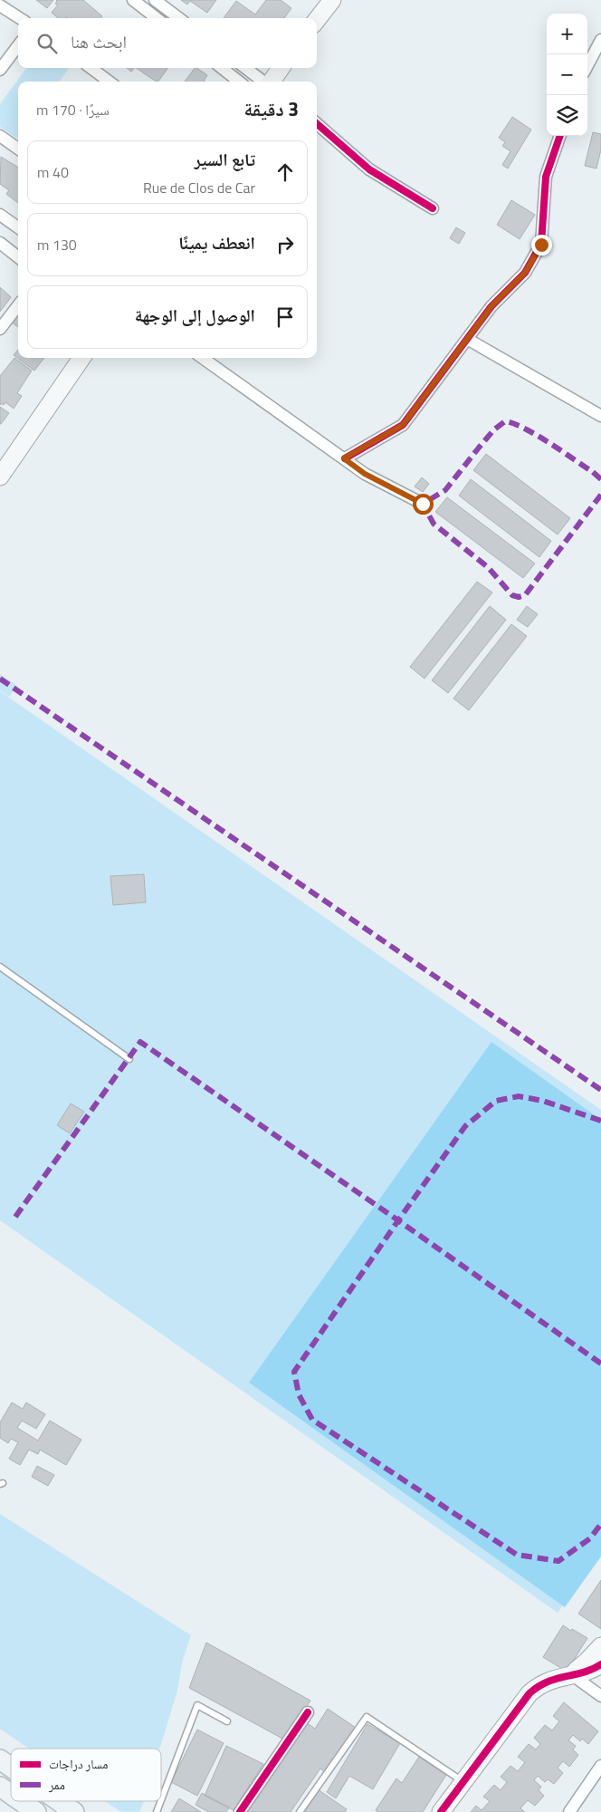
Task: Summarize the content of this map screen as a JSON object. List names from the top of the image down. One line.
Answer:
{"legend":["مسار دراجات","ممر"],"page":{"map_buttons":["+","−"],"search":"ابحث هنا","heading":["3 دقيقة","سيرًا · 170 m"],"list":[["تابع السير","Rue de Clos de Car","40 m"],["انعطف يمينًا","130 m"],"الوصول إلى الوجهة"]}}
